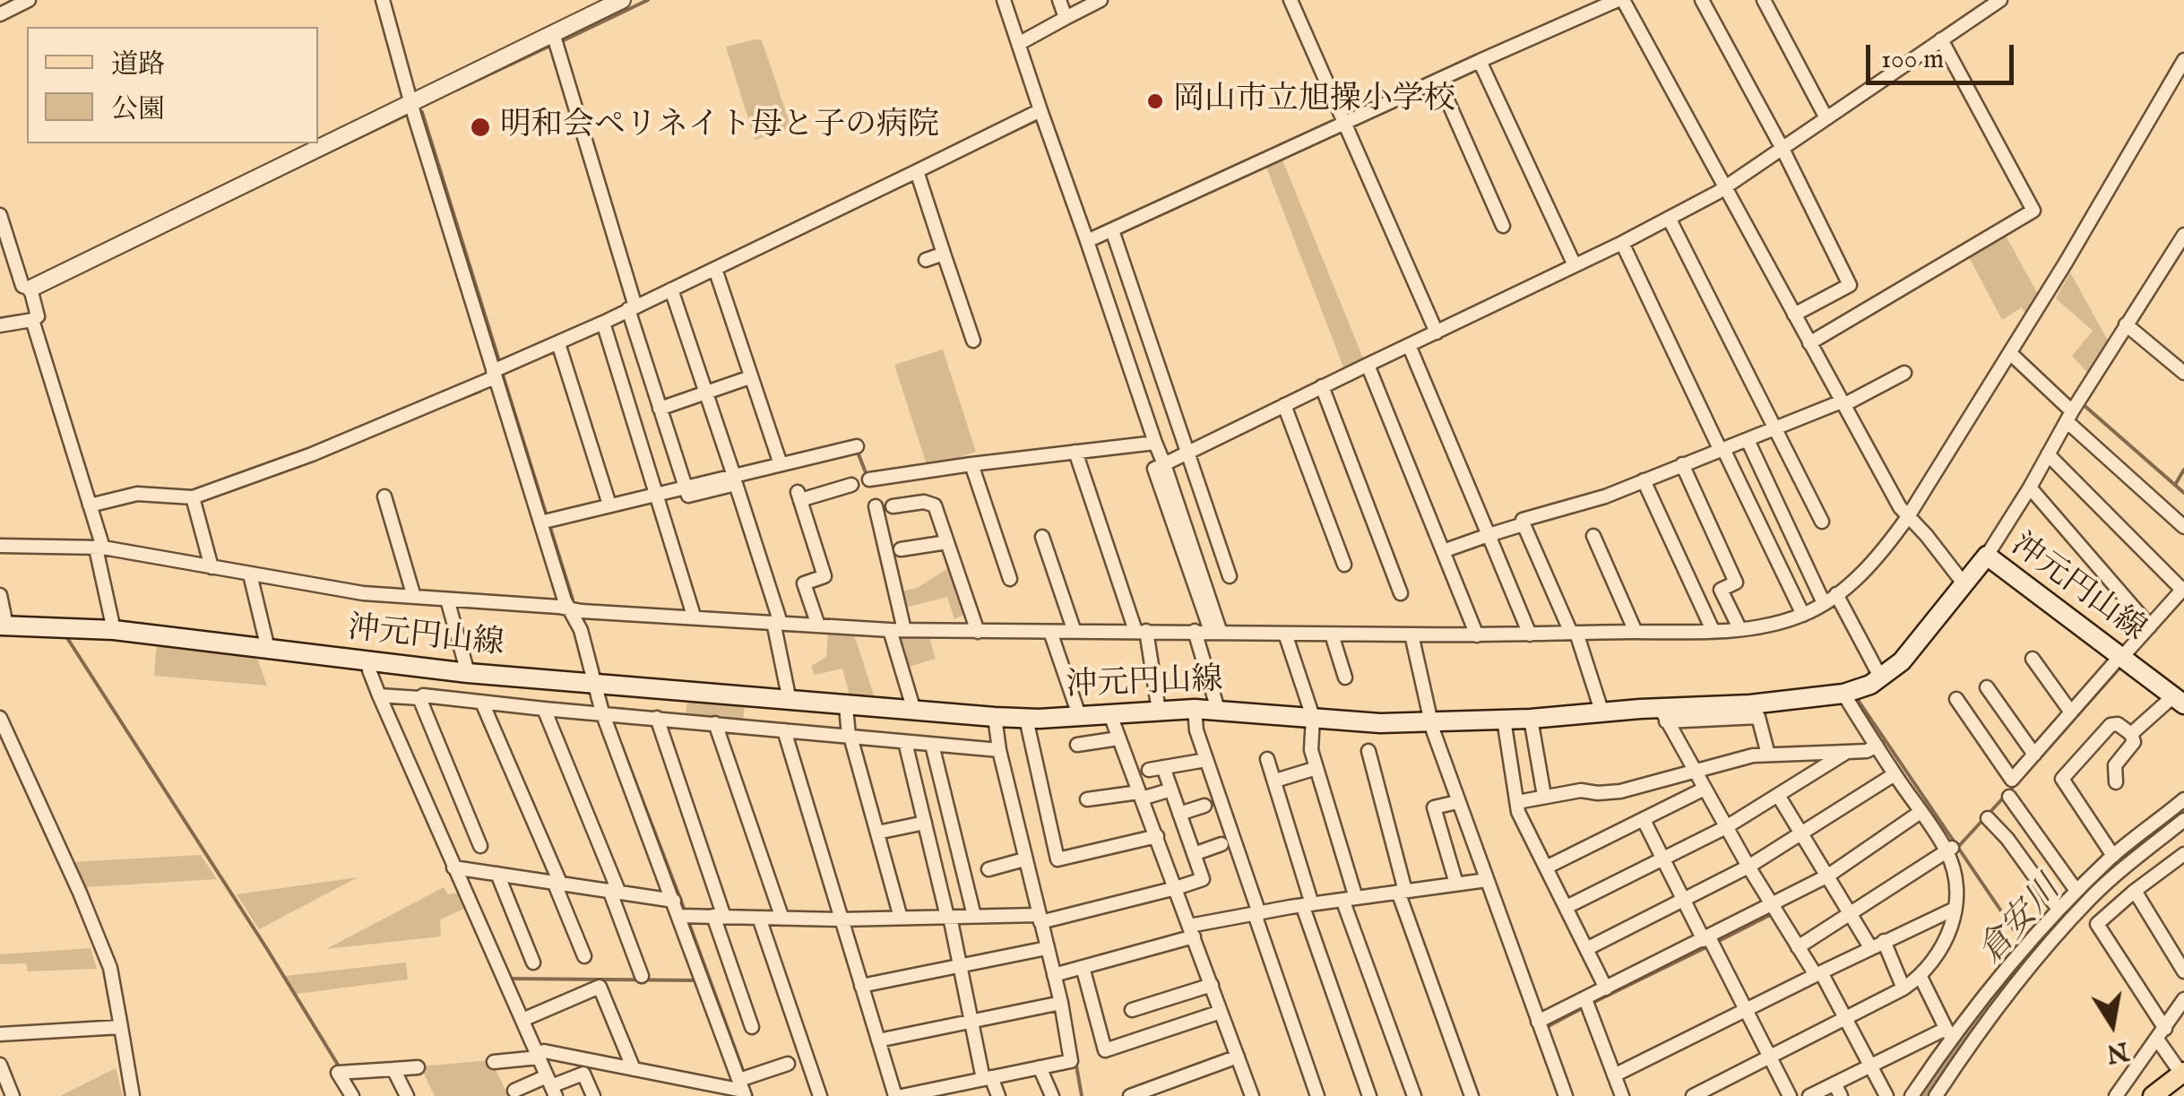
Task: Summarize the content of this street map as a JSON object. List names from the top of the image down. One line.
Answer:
{"streets":{"main road":["沖元円山線"]},"water":["倉安川"],"places":["岡山市立旭操小学校","明和会ペリネイト母と子の病院"],"legend":["道路","公園"],"scale_bar":"100 m","north":"bottom"}
